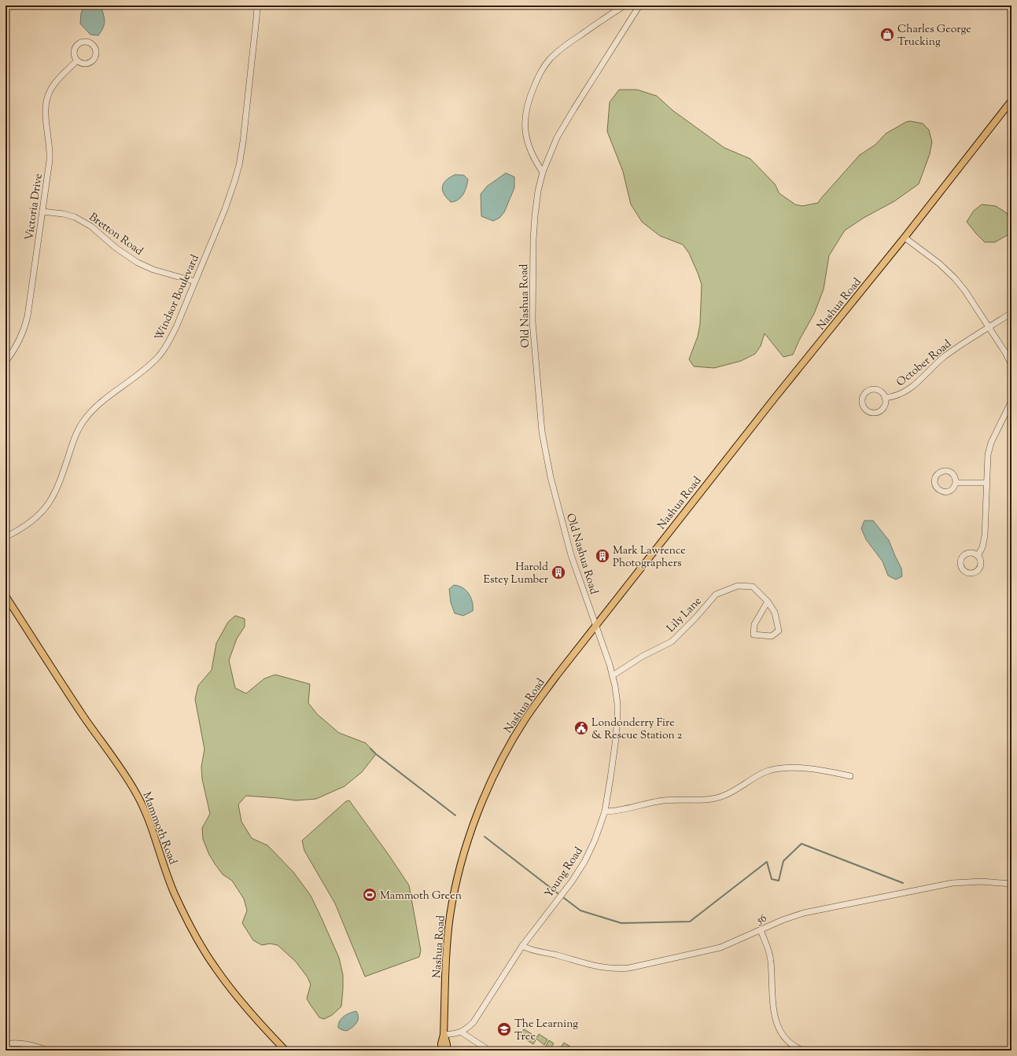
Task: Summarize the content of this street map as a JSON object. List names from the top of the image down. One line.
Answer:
{"streets":{"main road":["Nashua Road","Mammoth Road"],"street":["Victoria Drive","Bretton Road","Windsor Boulevard","Old Nashua Road","October Road","Lily Lane","Young Road","56"]},"crossings":[["Victoria Drive","Bretton Road"],["Bretton Road","Windsor Boulevard"],["Nashua Road","Old Nashua Road"],["Nashua Road","Young Road"],["Old Nashua Road","Young Road"],["Lily Lane","Young Road"],["Young Road","56"]],"places":{"shop":["Charles George Trucking"],"building":["Mark Lawrence Photographers","Harold Estey Lumber"],"public building":["Londonderry Fire & Rescue Station 2"],"sports":["Mammoth Green"],"school or university":["The Learning Tree"]}}
